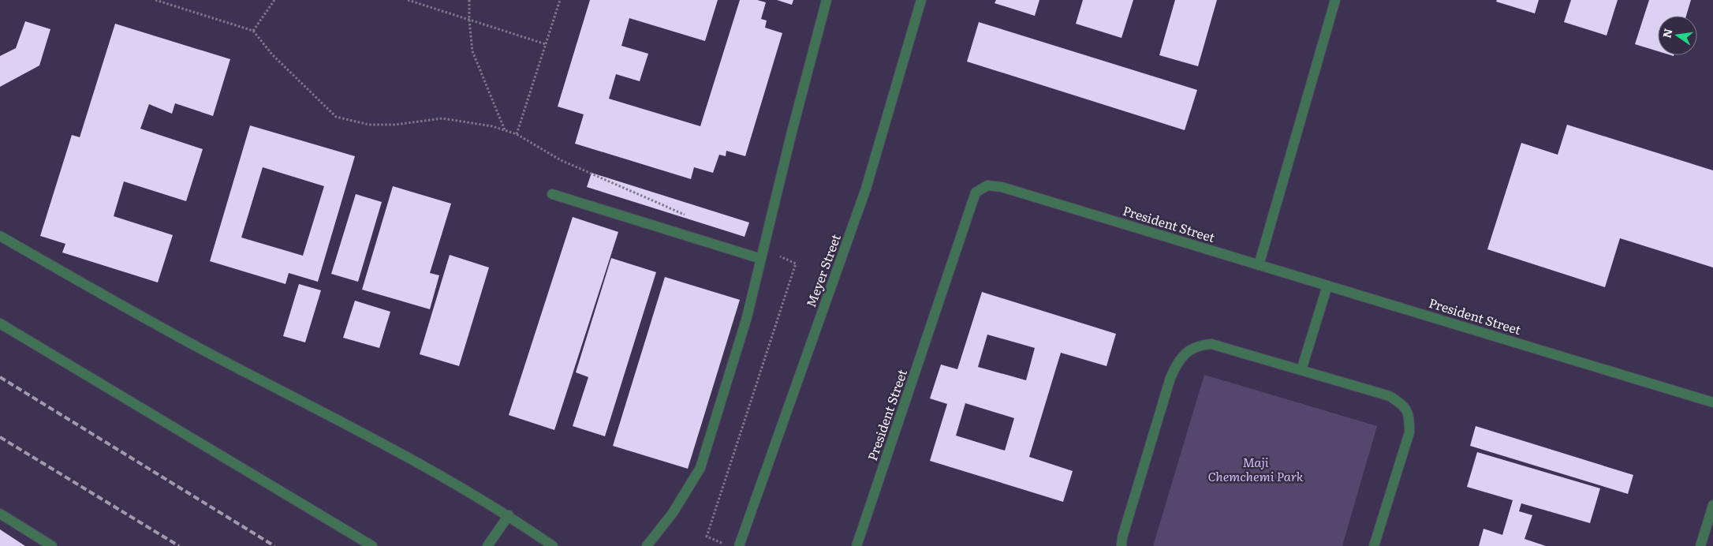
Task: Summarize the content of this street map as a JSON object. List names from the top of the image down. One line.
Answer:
{"streets":{"street":["President Street","Meyer Street"]},"parks":["Maji Chemchemi Park"],"north":"left"}
